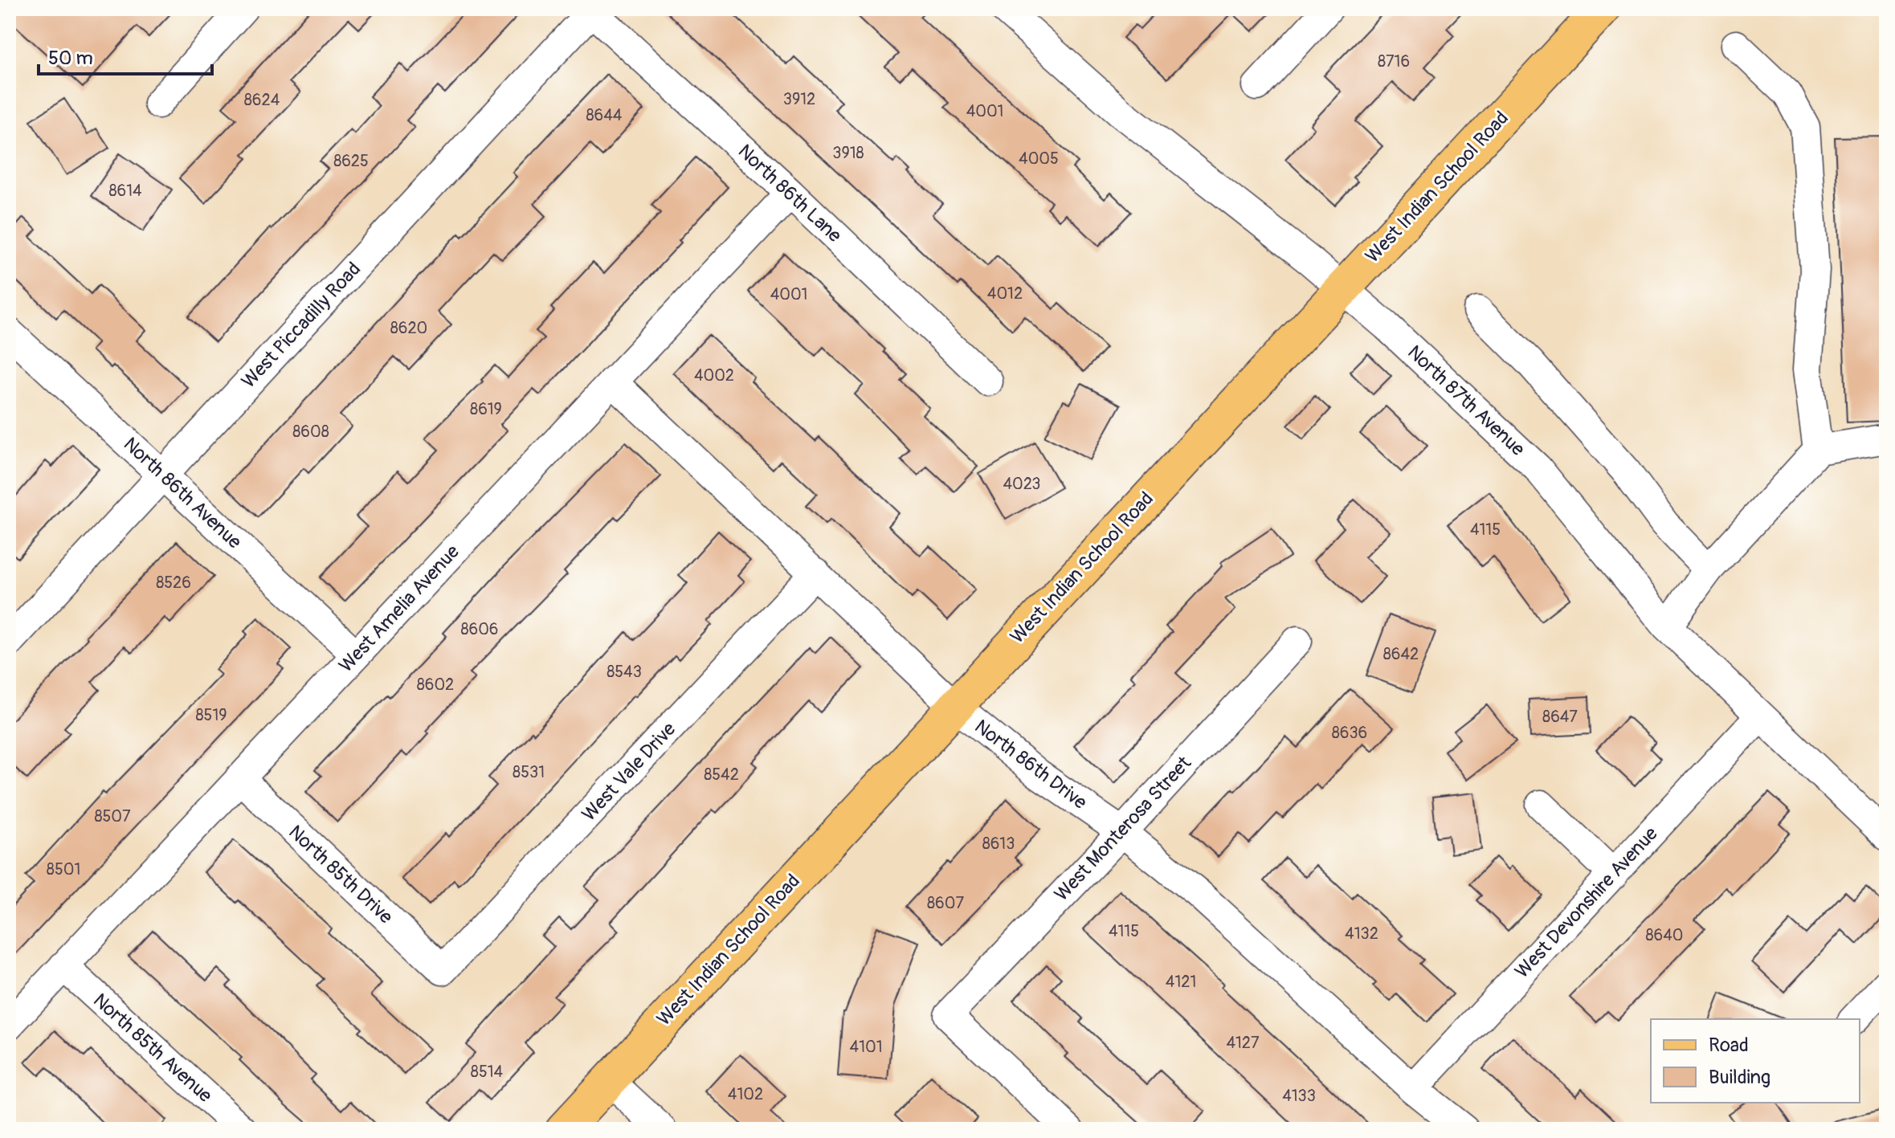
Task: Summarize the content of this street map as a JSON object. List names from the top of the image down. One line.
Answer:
{"streets":{"main road":["West Indian School Road"],"street":["North 86th Lane","West Piccadilly Road","North 87th Avenue","North 86th Avenue","West Amelia Avenue","North 86th Drive","West Vale Drive","West Monterosa Street","North 85th Drive","West Devonshire Avenue","North 85th Avenue"]},"crossings":[["West Indian School Road","North 87th Avenue"],["West Indian School Road","North 86th Drive"],["North 86th Lane","West Piccadilly Road"],["North 86th Lane","West Amelia Avenue"],["West Piccadilly Road","North 86th Avenue"],["North 87th Avenue","West Devonshire Avenue"],["North 86th Avenue","West Amelia Avenue"],["West Amelia Avenue","North 86th Drive"],["West Amelia Avenue","North 85th Drive"],["West Amelia Avenue","North 85th Avenue"],["North 86th Drive","West Vale Drive"],["North 86th Drive","West Monterosa Street"],["North 86th Drive","West Devonshire Avenue"],["West Vale Drive","North 85th Drive"]],"house_numbers":["8716","3912","8624","4001","8644","3918","4005","8625","8614","4012","4001","8620","4002","8619","8608","4023","4115","8526","8606","8642","8543","8602","8519","8647","8636","8531","8542","8507","8613","8501","8607","4115","4132","8640","4121","4127","4101","8514","4102","4133"],"legend":["Road","Building"],"scale_bar":"50 m"}
